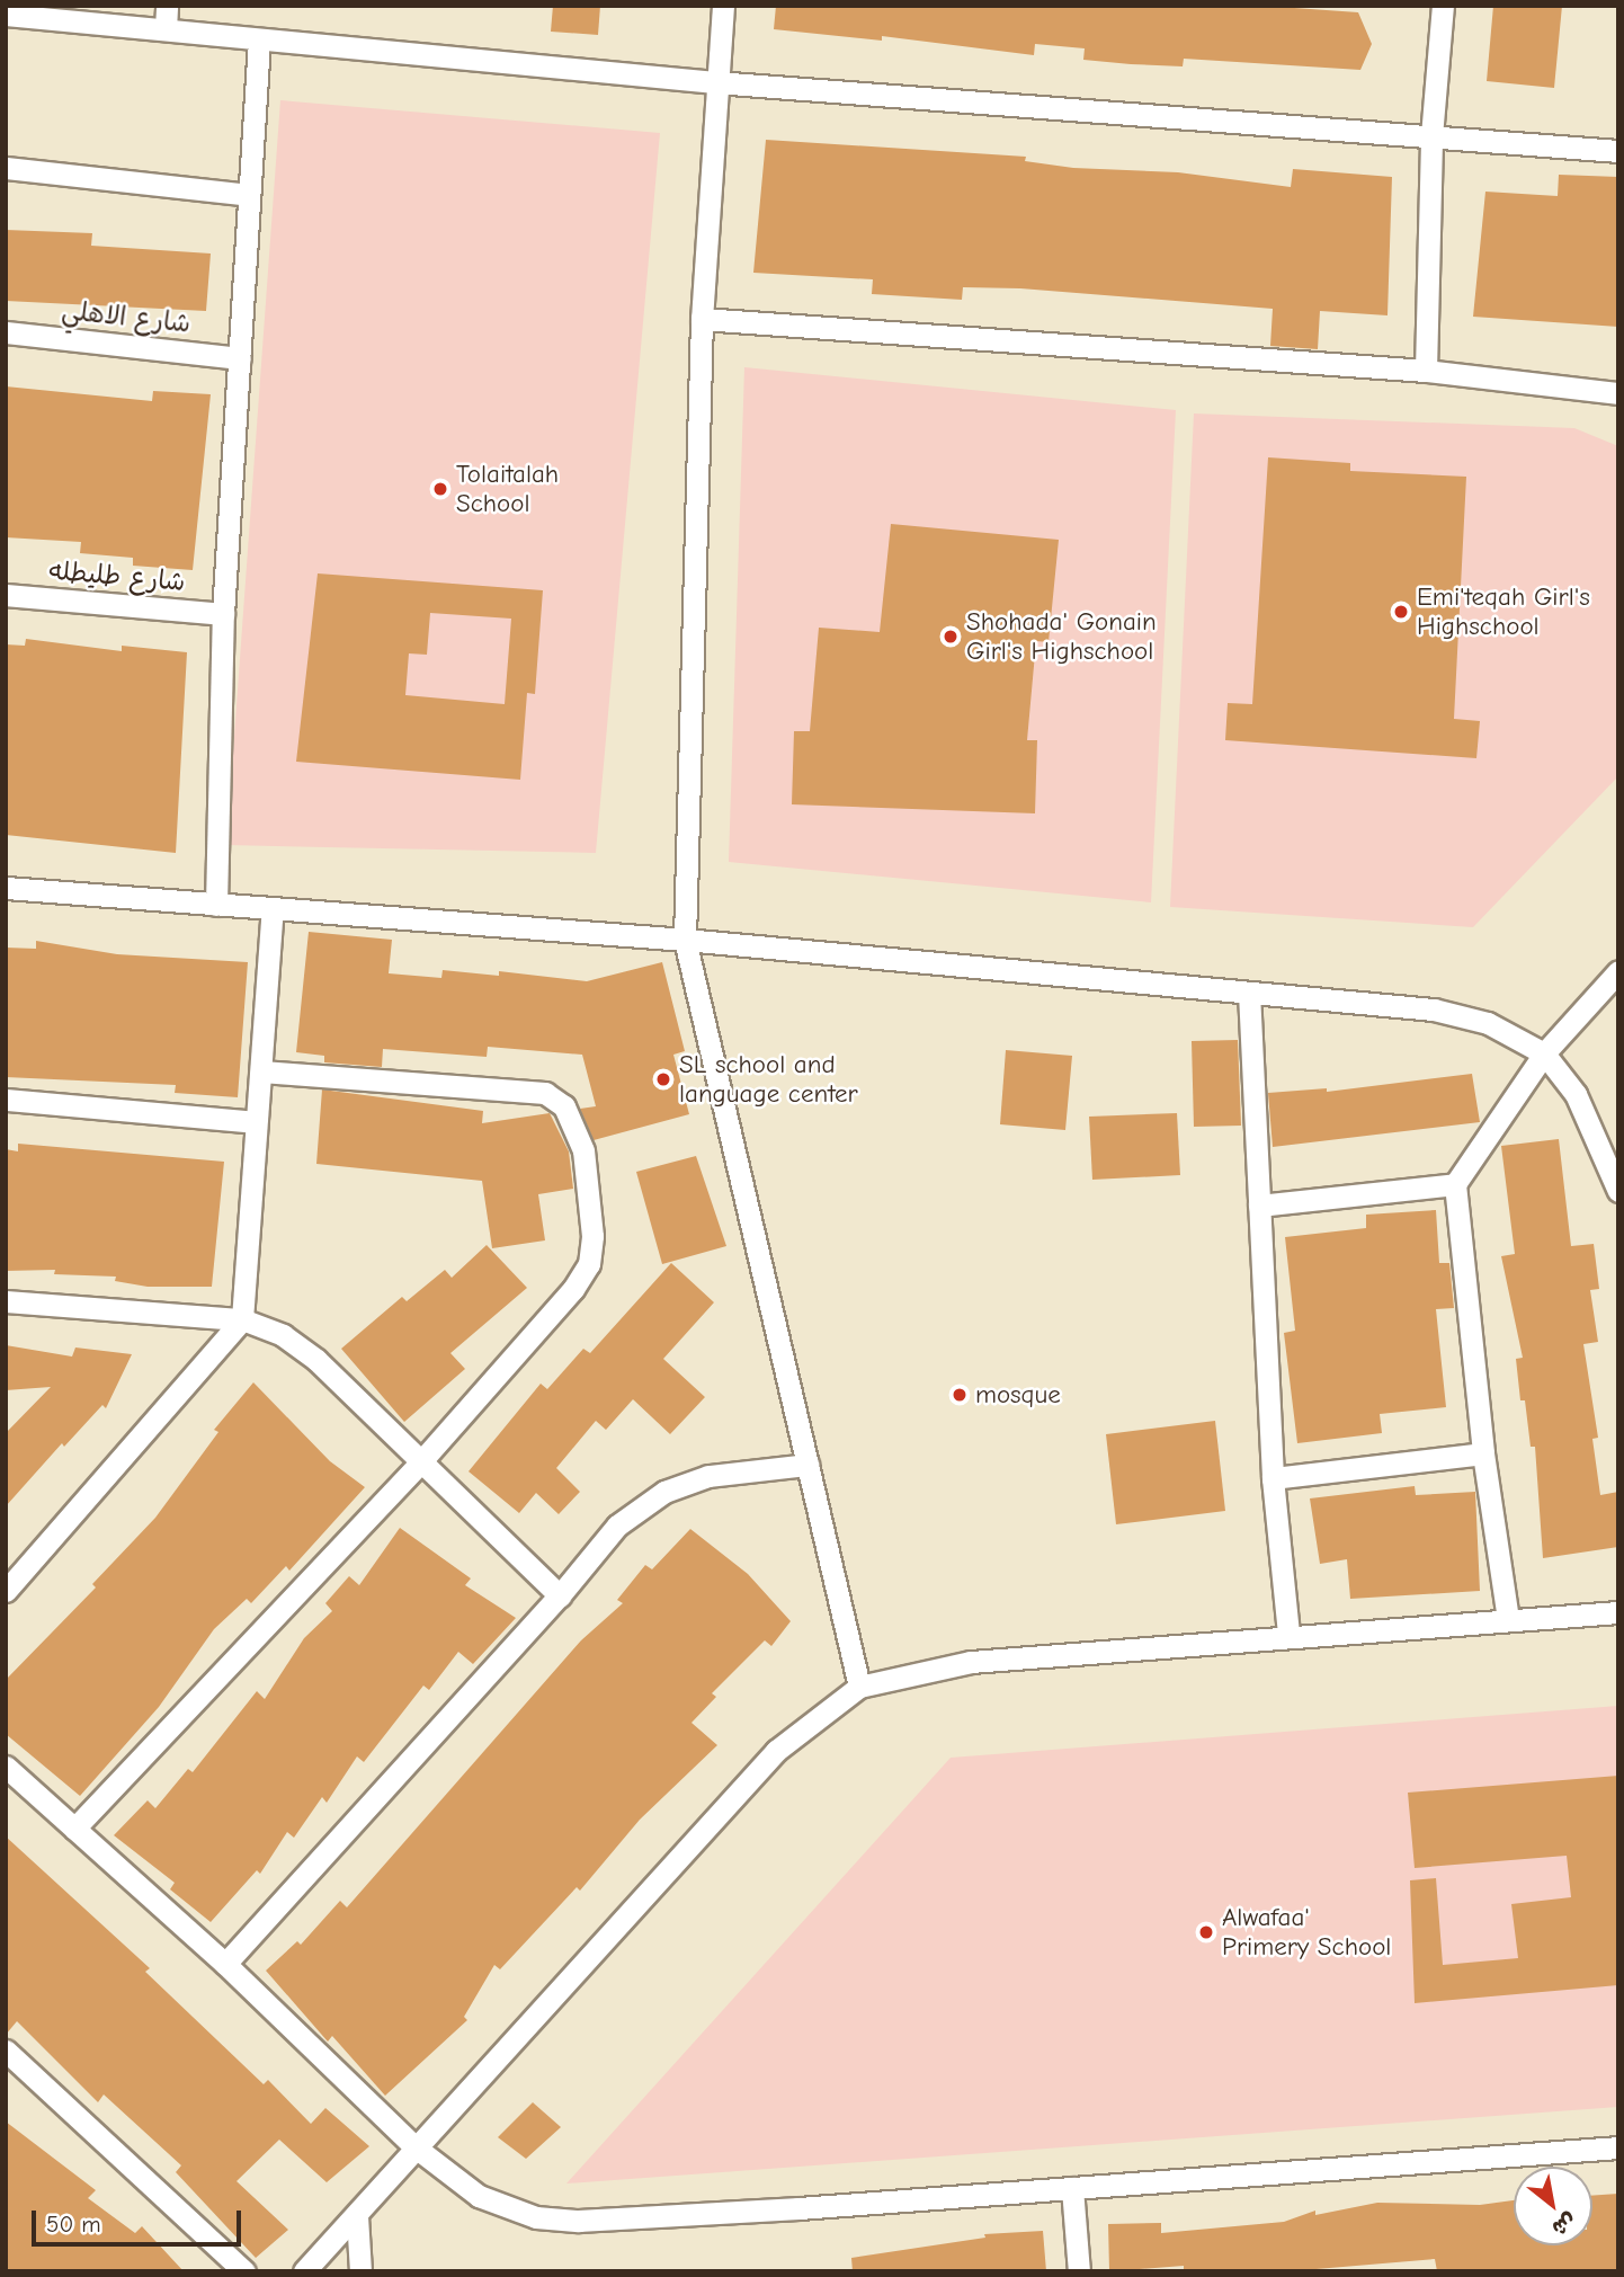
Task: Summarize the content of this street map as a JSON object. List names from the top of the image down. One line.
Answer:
{"streets":{"street":["شارع الاهلي","شارع طليطله"]},"places":["Tolaitalah School","Emi'teqah Girl's Highschool","Shohada' Gonain Girl's Highschool","SL school and language center","mosque","Alwafaa' Primery School"],"scale_bar":"50 m","north":"bottom right"}
